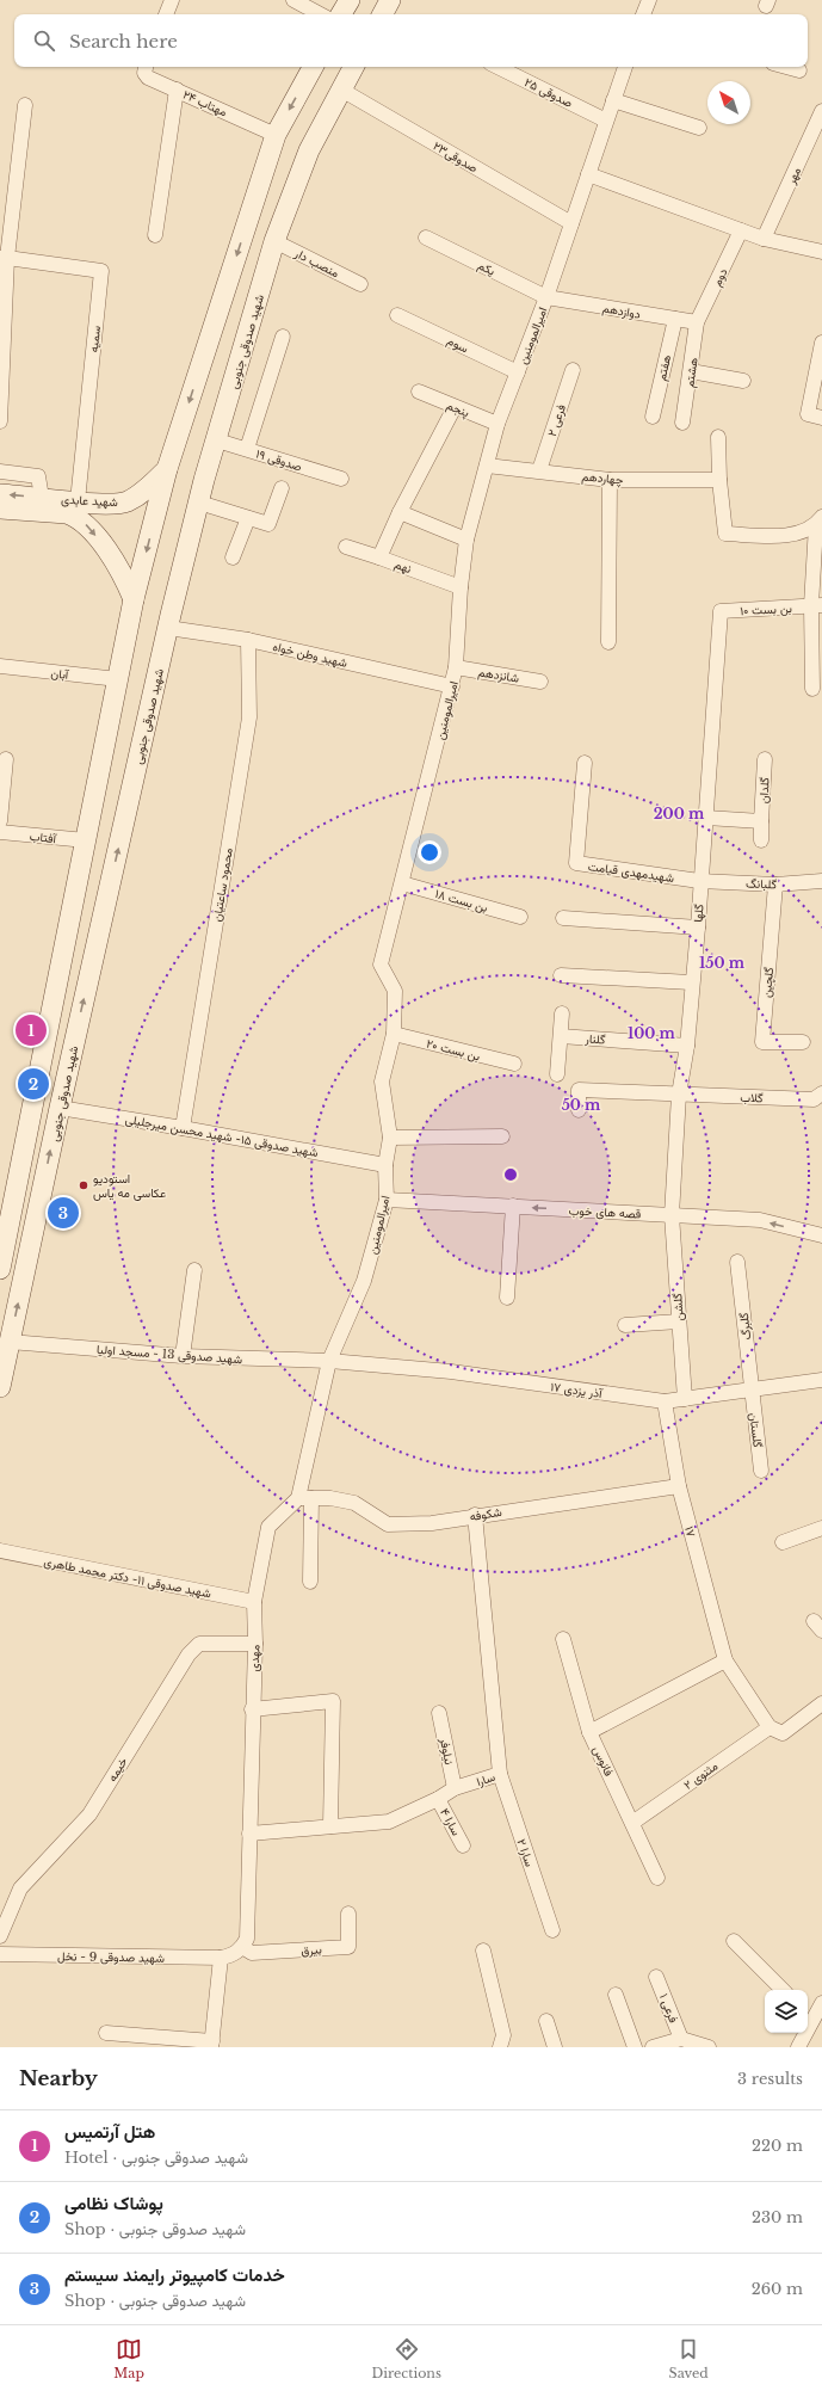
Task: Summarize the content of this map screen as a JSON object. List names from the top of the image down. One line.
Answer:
{"streets":{"main road":["شهید صدوقی جنوبی","شهید عابدی"],"street":["صدوقی ۲۵","مهتاب ۲۴","صدوقی۲۳","مهر","منصب دار","یکم","دوم","دوازدهم","امیرالمومنین","سمیه","سوم","هفتم","هشتم","پنجم","فرعی ۲","صدوقی ۱۹","چهاردهم","نهم","بن بست ۱۰","شهید وطن خواه","آبان","شانزدهم","گلدان","آفتاب","شهیدمهدی قیامت","گلبانگ","محمود ساعتیان","بن بست ۱۸","گلها","گلچین","گلنار","بن بست ۲۰","گلاب","شهید صدوقی ۱۵- شهید محسن میرجلیلی","قصه های خوب","گلشن","گلبرگ","شهید صدوقی 13 - مسجد اولیا","آذر یزدی ۱۷","گلستان","شکوفه","۱۷","شهید صدوقی ۱۱- دکتر محمد طاهری","مهدی","نیلوفر","فانوس","خیمه","مثنوی ۲","سارا","سارا ۴","سارا ۲","بیرق","شهید صدوقی 9 - نخل","فرعی ۱"]},"crossings":[["صدوقی ۲۵","امیرالمومنین"],["صدوقی۲۳","امیرالمومنین"],["صدوقی۲۳","شهید صدوقی جنوبی"],["منصب دار","شهید صدوقی جنوبی"],["یکم","دوازدهم"],["یکم","امیرالمومنین"],["دوم","دوازدهم"],["دوم","هشتم"],["دوازدهم","امیرالمومنین"],["دوازدهم","هفتم"],["دوازدهم","هشتم"],["امیرالمومنین","سوم"],["امیرالمومنین","پنجم"],["امیرالمومنین","چهاردهم"],["امیرالمومنین","نهم"],["امیرالمومنین","شهید وطن خواه"],["امیرالمومنین","شانزدهم"],["امیرالمومنین","بن بست ۱۸"],["امیرالمومنین","بن بست ۲۰"],["امیرالمومنین","شهید صدوقی ۱۵- شهید محسن میرجلیلی"],["امیرالمومنین","قصه های خوب"],["امیرالمومنین","شهید صدوقی 13 - مسجد اولیا"],["امیرالمومنین","آذر یزدی ۱۷"],["سمیه","شهید عابدی"],["شهید صدوقی جنوبی","صدوقی ۱۹"],["شهید صدوقی جنوبی","شهید وطن خواه"],["شهید صدوقی جنوبی","شهید صدوقی ۱۵- شهید محسن میرجلیلی"],["شهید صدوقی جنوبی","شهید صدوقی 13 - مسجد اولیا"],["فرعی ۲","چهاردهم"],["بن بست ۱۰","گلها"],["شهید وطن خواه","محمود ساعتیان"],["شهیدمهدی قیامت","گلبانگ"],["شهیدمهدی قیامت","گلها"],["گلبانگ","گلها"],["گلبانگ","گلچین"],["محمود ساعتیان","شهید صدوقی ۱۵- شهید محسن میرجلیلی"],["گلها","گلنار"],["گلها","گلاب"],["گلها","قصه های خوب"],["گلها","گلشن"],["قصه های خوب","گلشن"],["گلشن","آذر یزدی ۱۷"],["گلبرگ","آذر یزدی ۱۷"],["گلبرگ","گلستان"],["شهید صدوقی 13 - مسجد اولیا","آذر یزدی ۱۷"],["آذر یزدی ۱۷","گلستان"],["آذر یزدی ۱۷","۱۷"],["شکوفه","۱۷"],["شکوفه","مهدی"],["شکوفه","سارا"],["۱۷","مثنوی ۲"],["شهید صدوقی ۱۱- دکتر محمد طاهری","مهدی"],["مهدی","خیمه"],["مهدی","سارا"],["مهدی","بیرق"],["نیلوفر","سارا"],["فانوس","مثنوی ۲"],["سارا","سارا ۴"],["سارا","سارا ۲"]],"one_way":["قصه های خوب"],"places":["استودیو عکاسی مه یاس"],"north":"top left","page":{"search":"Search here","pins":["1","2","3"],"heading":["Nearby","3 results"],"list":[{"mark":"1","name":"هتل آرتمیس","note":"Hotel · شهید صدوقی جنوبی","value":"220 m"},{"mark":"2","name":"پوشاک نظامی","note":"Shop · شهید صدوقی جنوبی","value":"230 m"},{"mark":"3","name":"خدمات کامپیوتر رایمند سیستم","note":"Shop · شهید صدوقی جنوبی","value":"260 m"}],"nav":["Map","Directions","Saved"]},"rings":["200 m","150 m","100 m","50 m"]}
